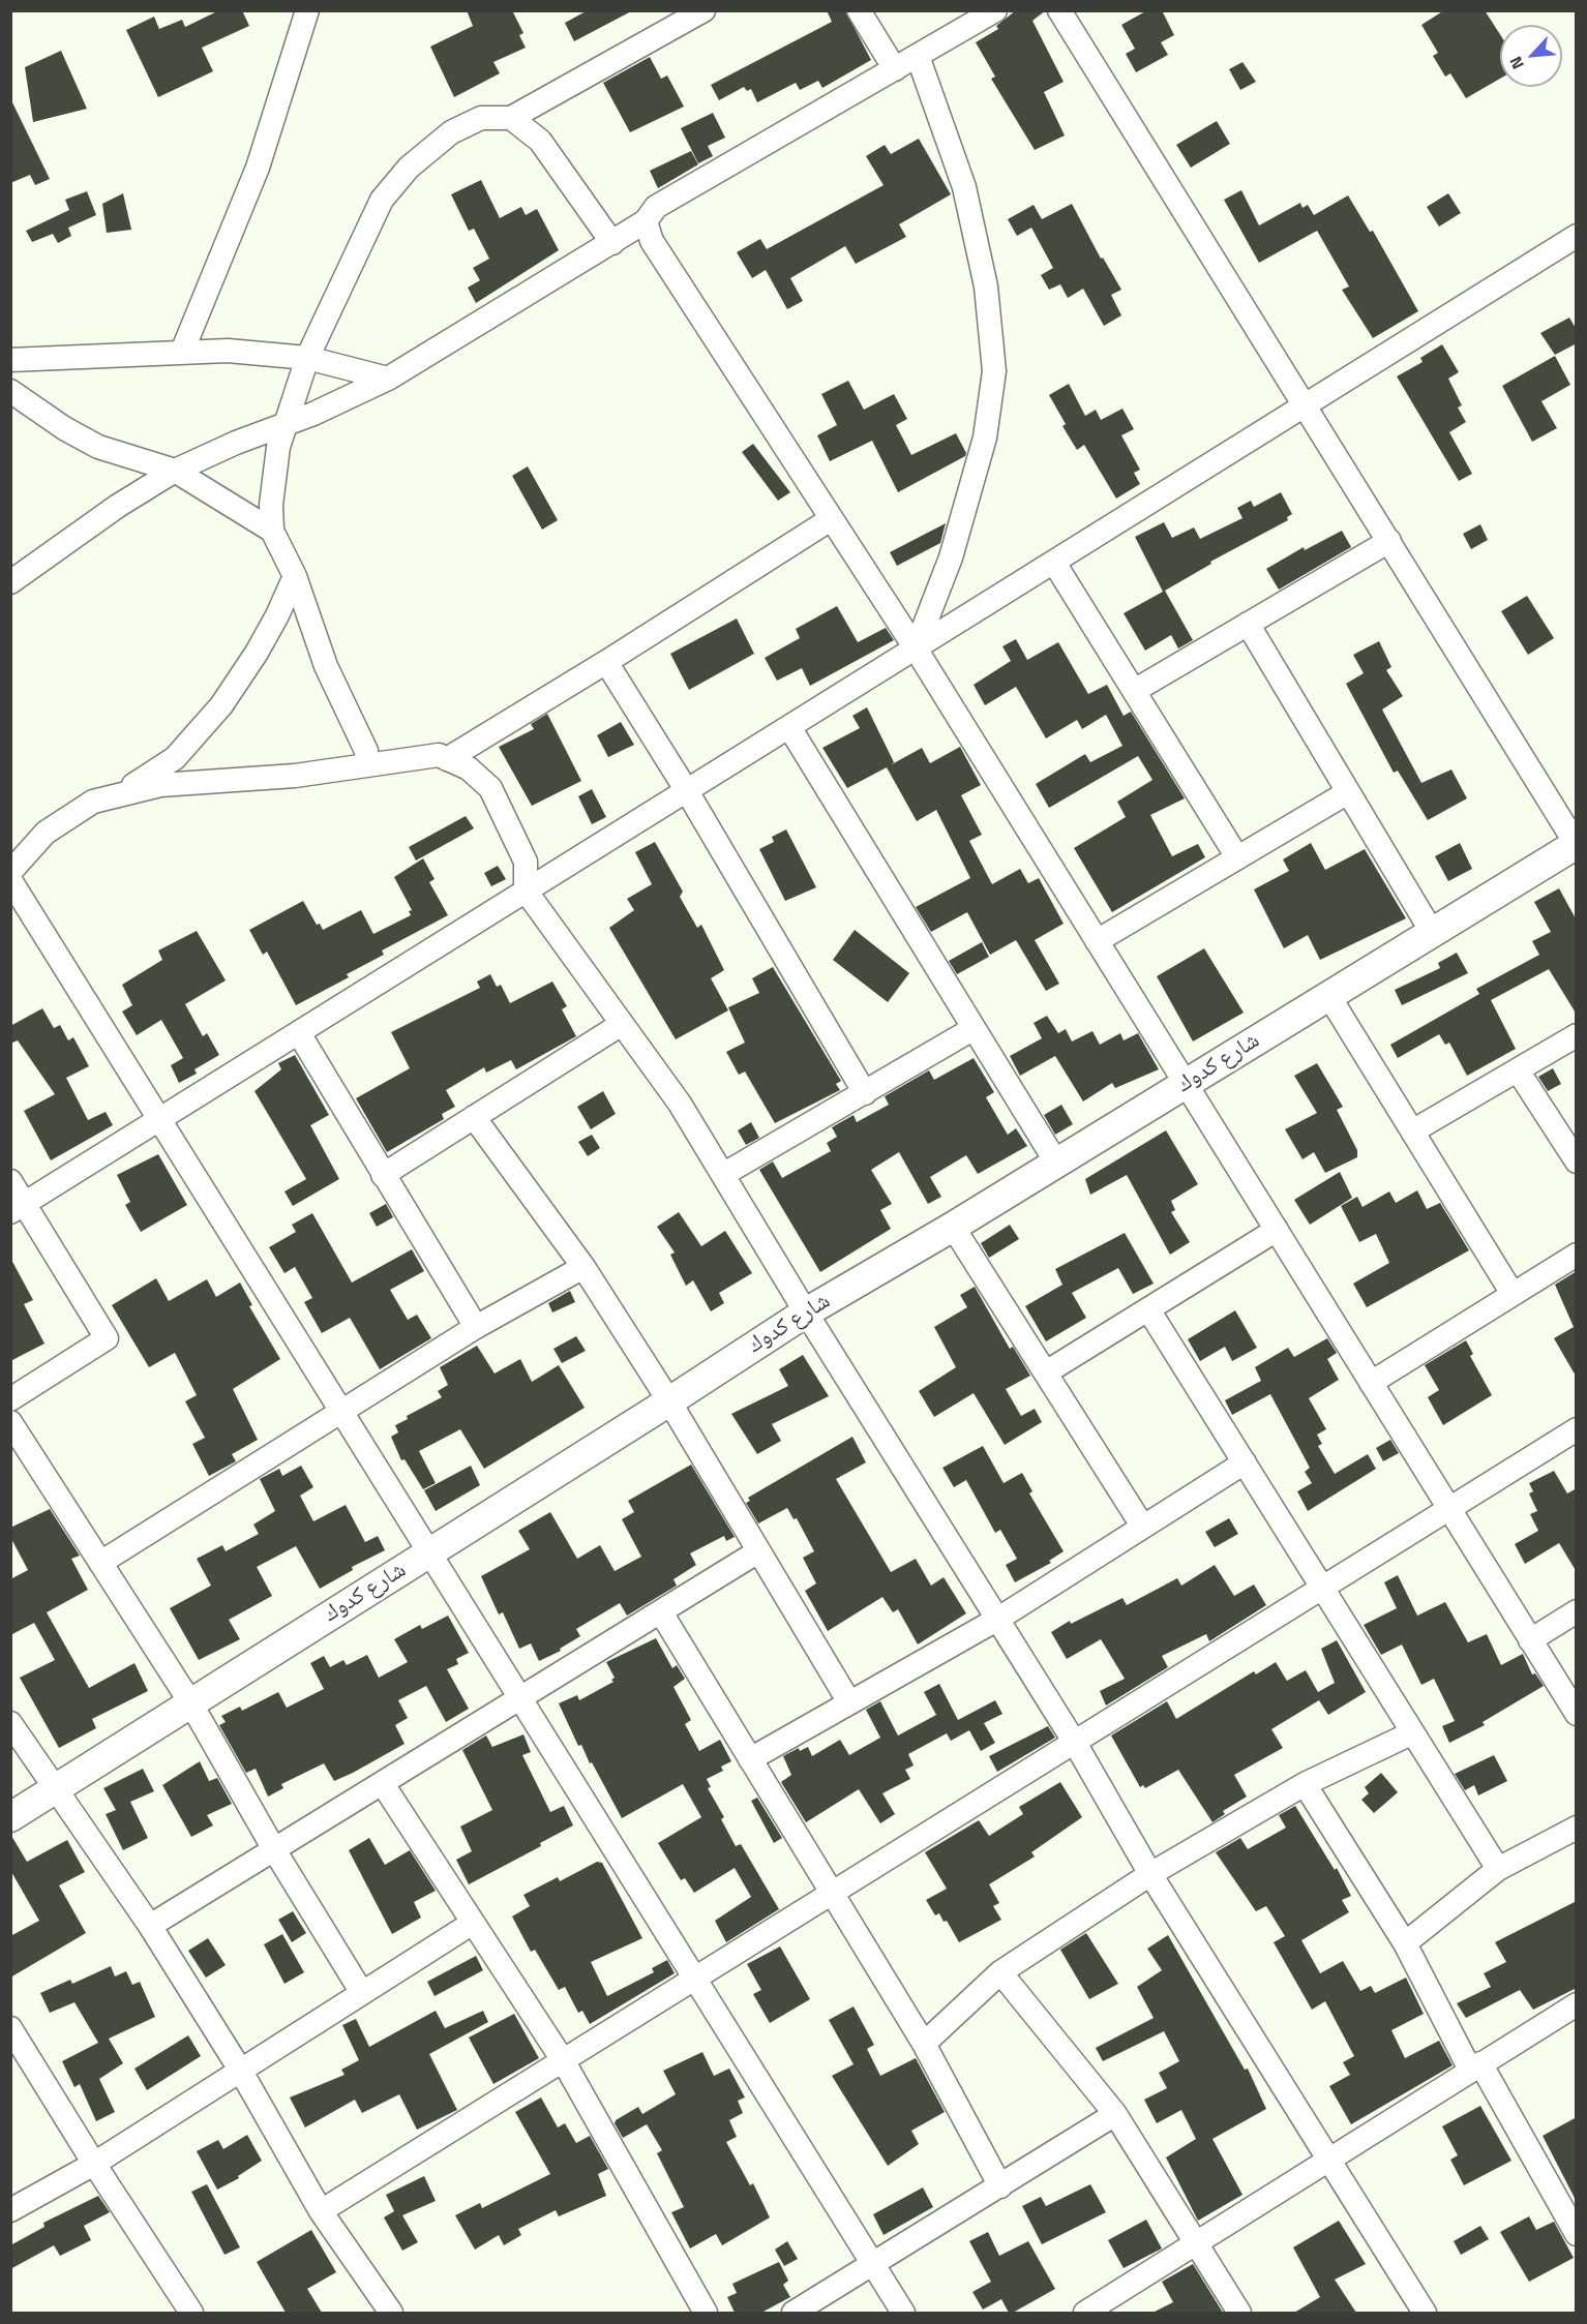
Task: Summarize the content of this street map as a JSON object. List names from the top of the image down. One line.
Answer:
{"streets":{"street":["شارع كدوك"]},"north":"bottom left"}
